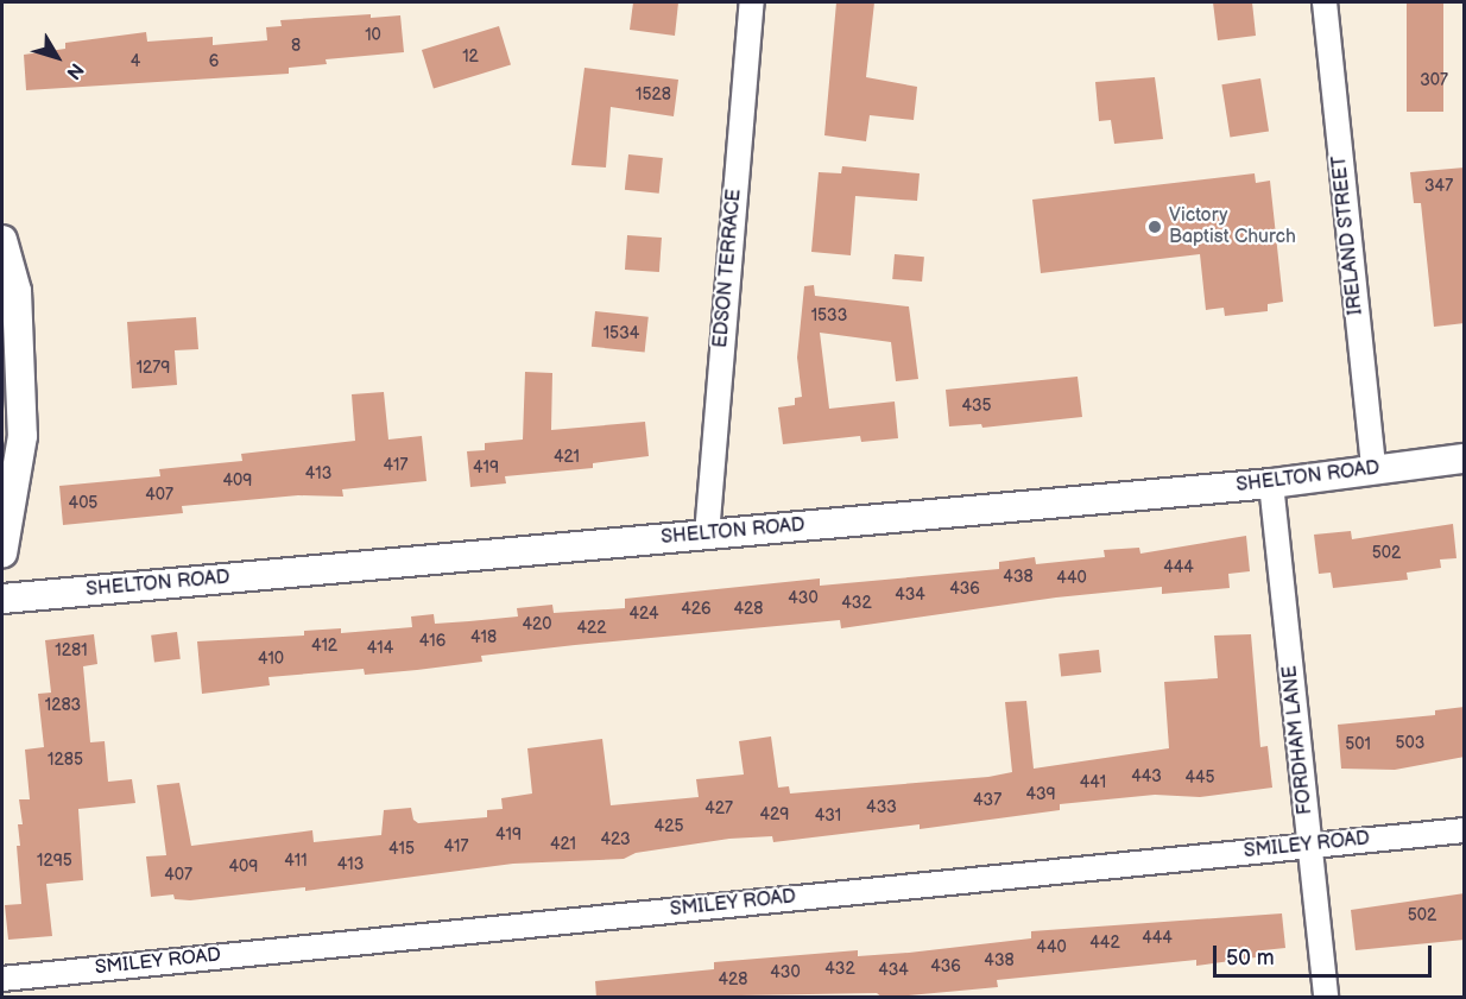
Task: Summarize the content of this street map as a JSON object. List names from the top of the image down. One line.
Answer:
{"streets":{"street":["IRELAND STREET","EDSON TERRACE","SHELTON ROAD","FORDHAM LANE","SMILEY ROAD"]},"crossings":[["IRELAND STREET","SHELTON ROAD"],["EDSON TERRACE","SHELTON ROAD"],["SHELTON ROAD","FORDHAM LANE"],["FORDHAM LANE","SMILEY ROAD"]],"places":["Victory Baptist Church"],"house_numbers":["10","8","12","4","6","307","1528","347","1533","1534","1279","435","421","417","419","413","409","407","405","502","444","438","440","436","434","430","432","426","428","424","420","422","418","416","412","414","1281","410","1283","503","501","1285","443","445","441","439","437","433","427","429","431","425","419","423","421","417","415","1295","411","413","409","407","502","444","442","440","438","436","432","434","430","428"],"scale_bar":"50 m","north":"bottom right"}
